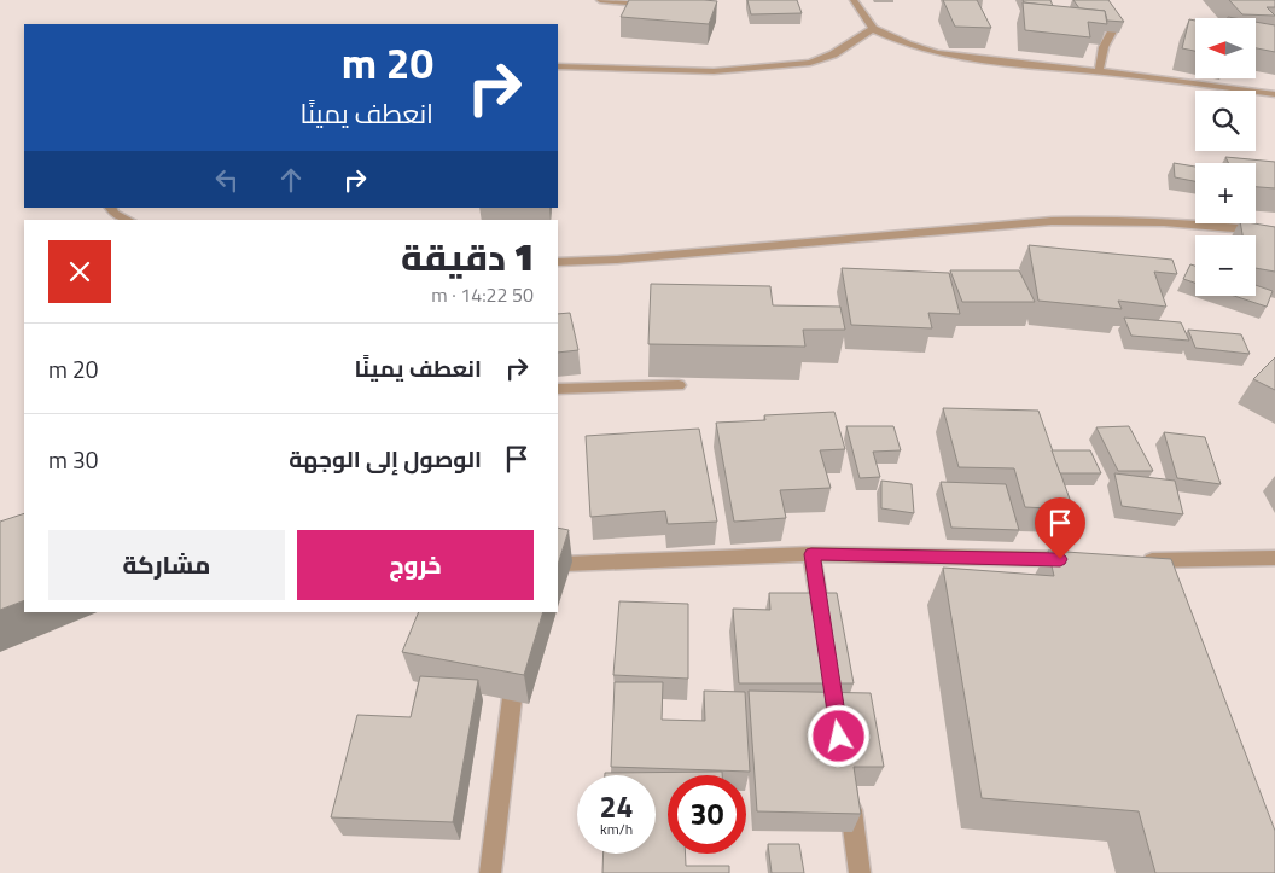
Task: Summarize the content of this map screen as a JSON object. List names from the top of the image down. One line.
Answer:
{"north":"left","page":{"map_buttons":["+","−"],"turn":["20 m","انعطف يمينًا"],"heading":["1 دقيقة","50 m · 14:22"],"list":[{"name":"انعطف يمينًا","value":"20 m"},{"name":"الوصول إلى الوجهة","value":"30 m"}],"buttons":["خروج","مشاركة"],"speed":"24 km/h","limit":"30"}}
